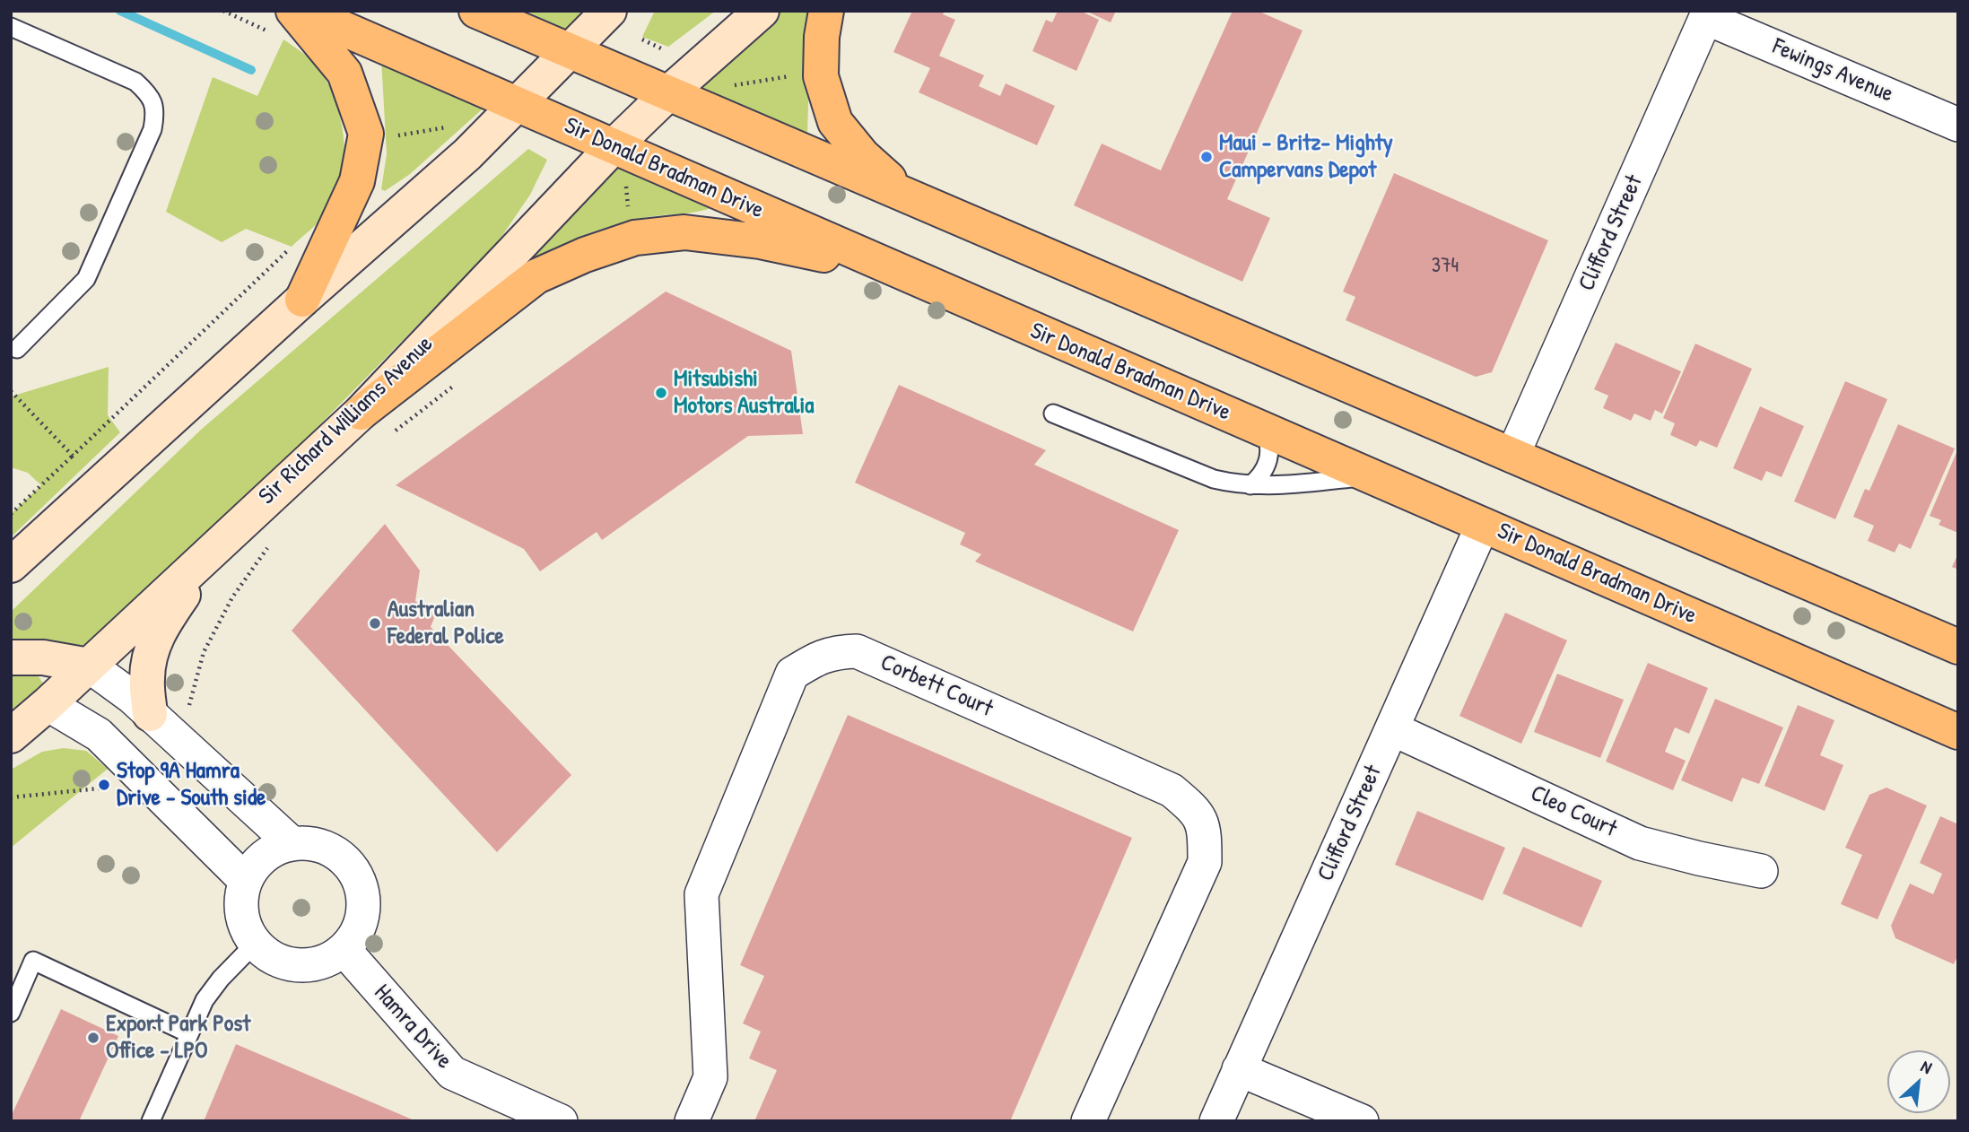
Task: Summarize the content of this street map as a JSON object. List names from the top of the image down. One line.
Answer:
{"streets":{"main road":["Sir Donald Bradman Drive","Sir Richard Williams Avenue"],"street":["Fewings Avenue","Clifford Street","Corbett Court","Cleo Court","Hamra Drive"]},"crossings":[["Fewings Avenue","Clifford Street"],["Sir Donald Bradman Drive","Clifford Street"],["Sir Donald Bradman Drive","Sir Richard Williams Avenue"],["Clifford Street","Cleo Court"]],"places":["Maui - Britz- Mighty Campervans Depot","Mitsubishi Motors Australia","Australian Federal Police","Stop 9A Hamra Drive - South side","Export Park Post Office - LPO"],"house_numbers":["374"],"north":"top right"}
